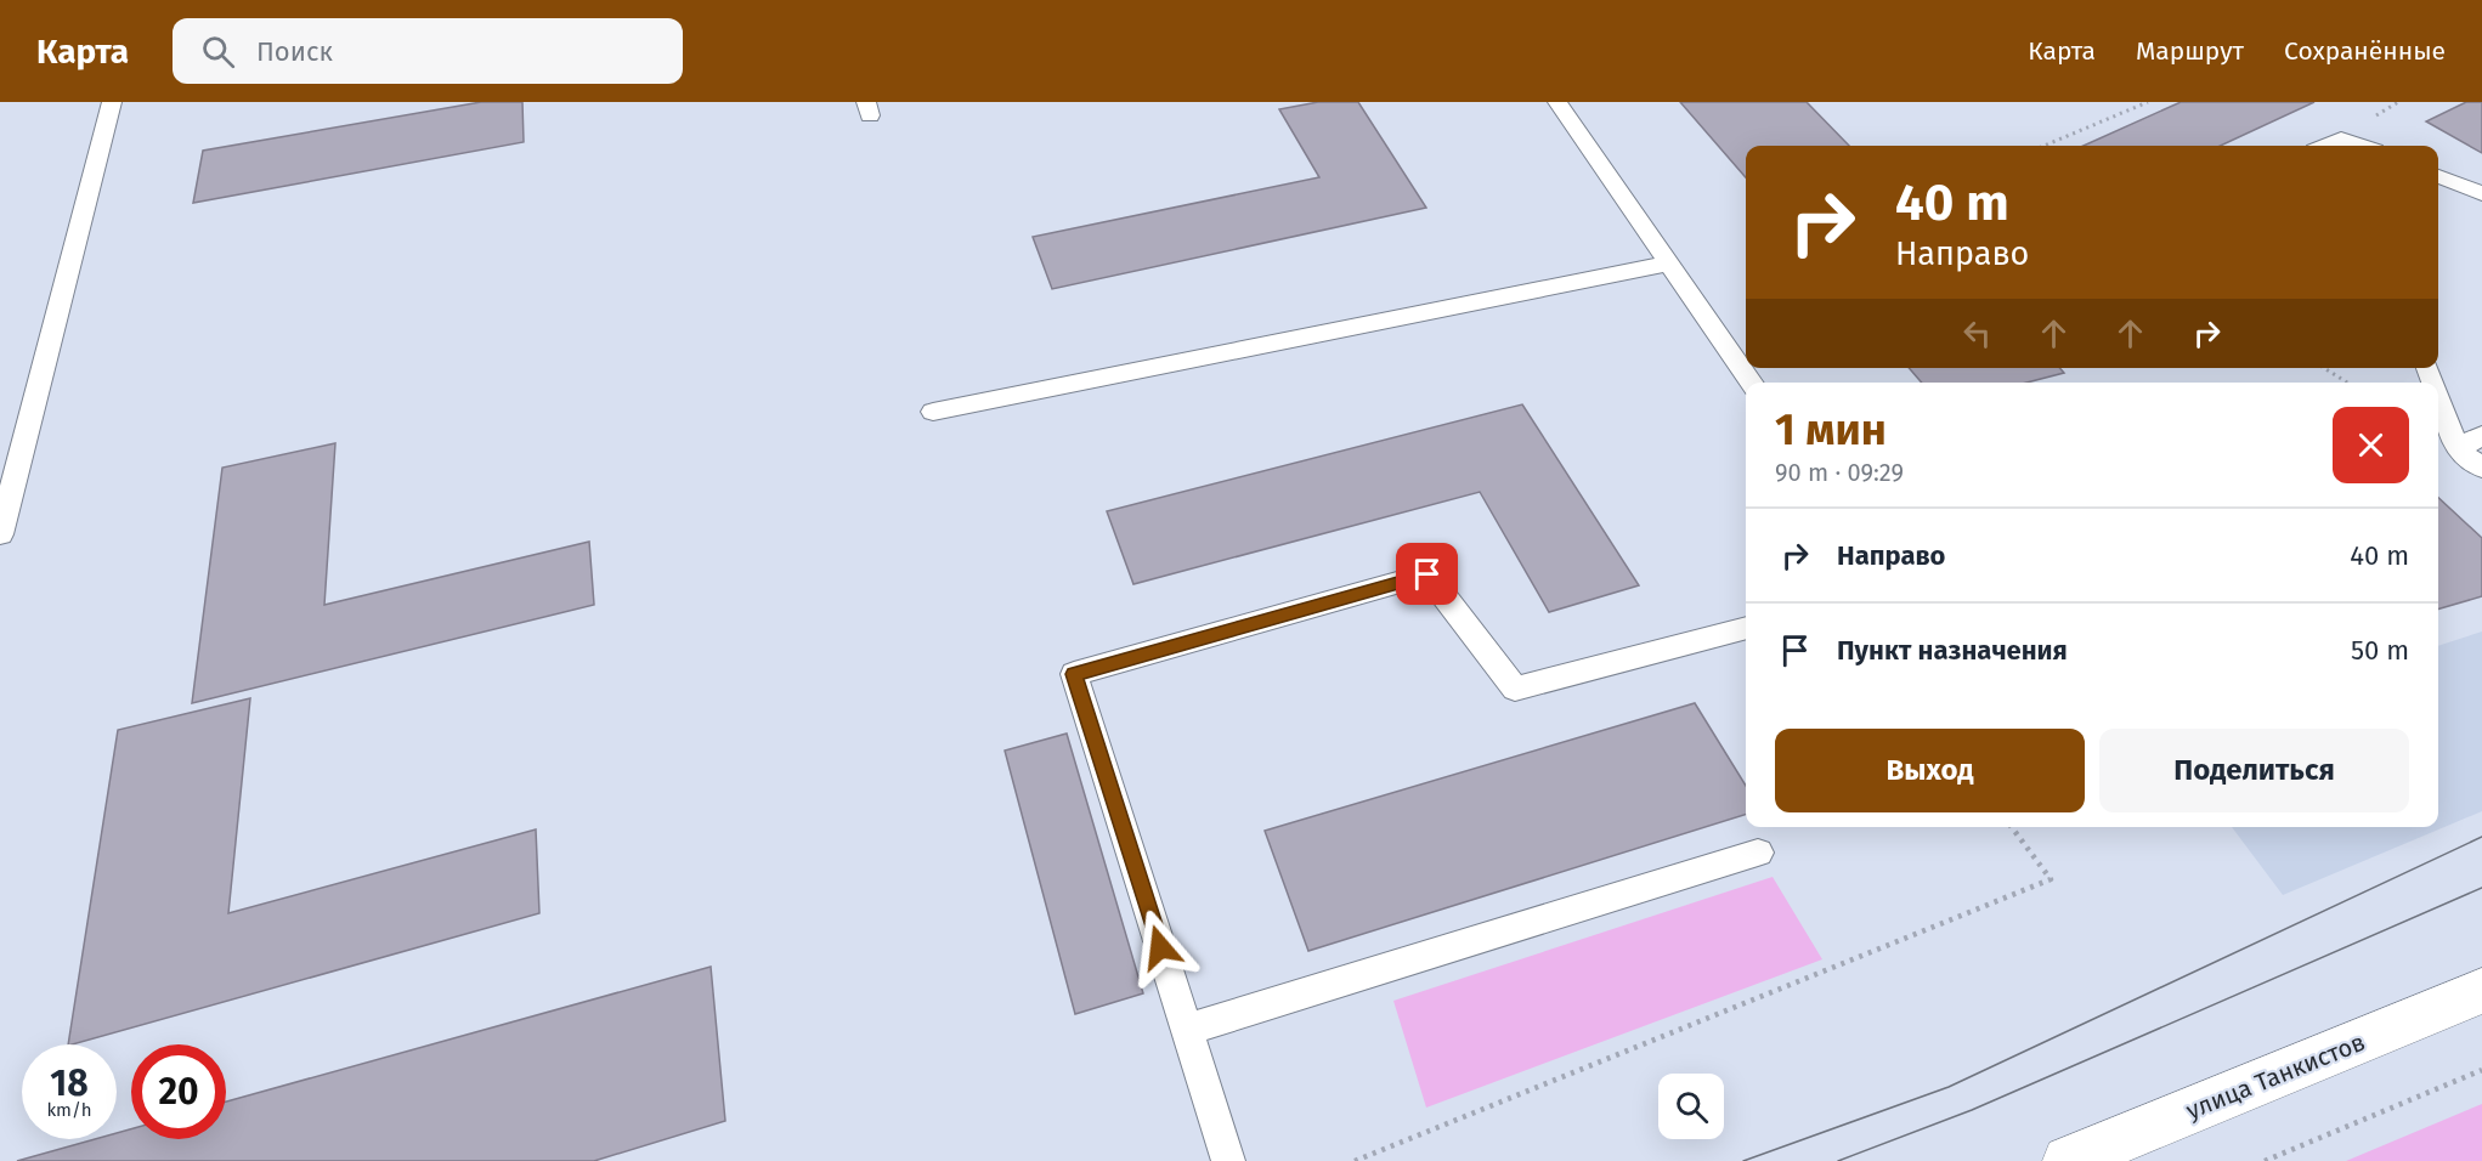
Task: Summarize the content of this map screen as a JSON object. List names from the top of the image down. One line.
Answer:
{"streets":{"main road":["улица Танкистов"]},"page":{"header":"Карта","search":"Поиск","nav":["Карта","Маршрут","Сохранённые"],"turn":["40 m","Направо"],"heading":["1 мин","90 m · 09:29"],"list":[{"name":"Направо","value":"40 m"},{"name":"Пункт назначения","value":"50 m"}],"buttons":["Выход","Поделиться"],"speed":"18 km/h","limit":"20"}}
